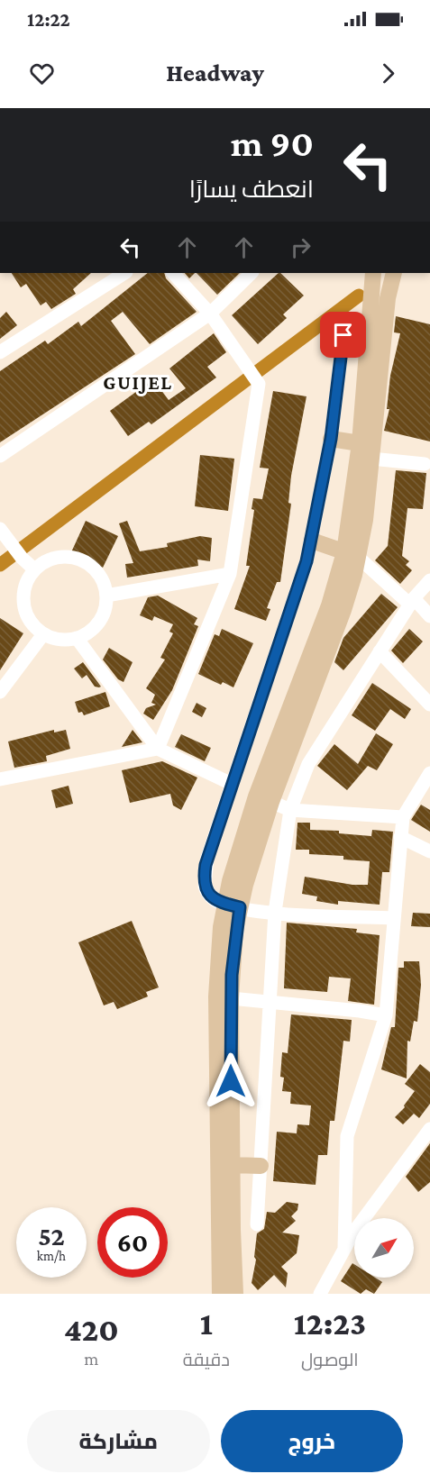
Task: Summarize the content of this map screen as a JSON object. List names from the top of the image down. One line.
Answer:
{"districts":["GUIJEL"],"north":"top right","page":{"status":"12:22","header":"Headway","turn":["90 m","انعطف يسارًا"],"speed":"52 km/h","limit":"60","eta":["12:23","الوصول","1","دقيقة","420","m"],"buttons":["خروج","مشاركة"]}}
